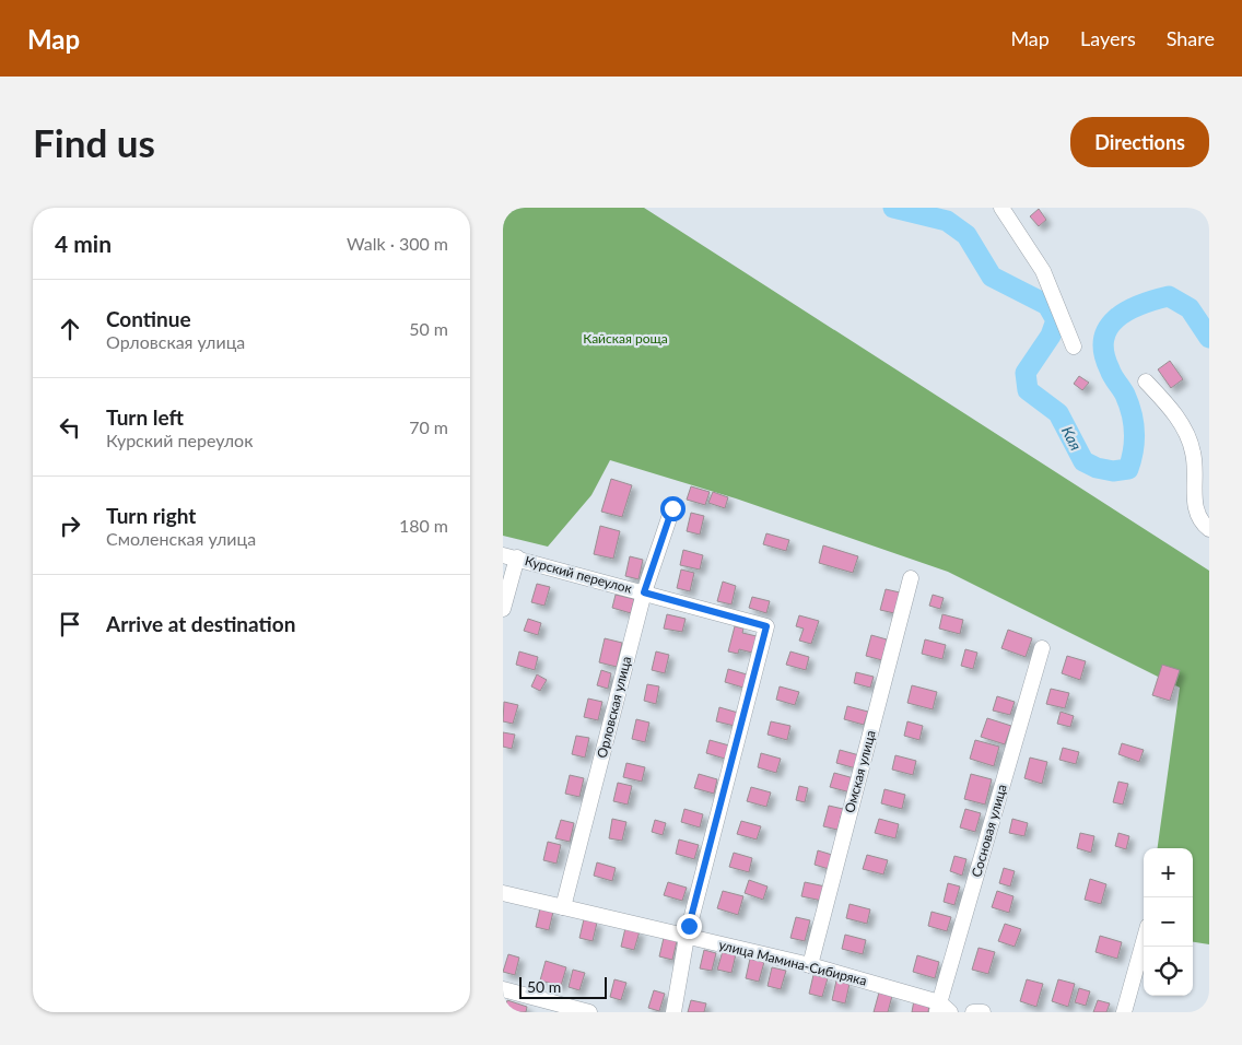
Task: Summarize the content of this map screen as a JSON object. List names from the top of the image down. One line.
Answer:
{"streets":{"street":["Курский переулок","Орловская улица","Омская улица","Сосновая улица","улица Мамина-Сибиряка"]},"crossings":[["Курский переулок","Орловская улица"],["Курский переулок","улица Мамина-Сибиряка"],["Орловская улица","улица Мамина-Сибиряка"],["Омская улица","улица Мамина-Сибиряка"],["Сосновая улица","улица Мамина-Сибиряка"]],"water":["Кая"],"parks":["Кайская роща"],"scale_bar":"50 m","page":{"header":"Map","nav":["Map","Layers","Share"],"buttons":"Directions","title":"Find us","heading":["4 min","Walk · 300 m"],"list":[["Continue","Орловская улица","50 m"],["Turn left","Курский переулок","70 m"],["Turn right","Смоленская улица","180 m"],"Arrive at destination"],"map_buttons":["+","−"],"scale":"50 m"}}
